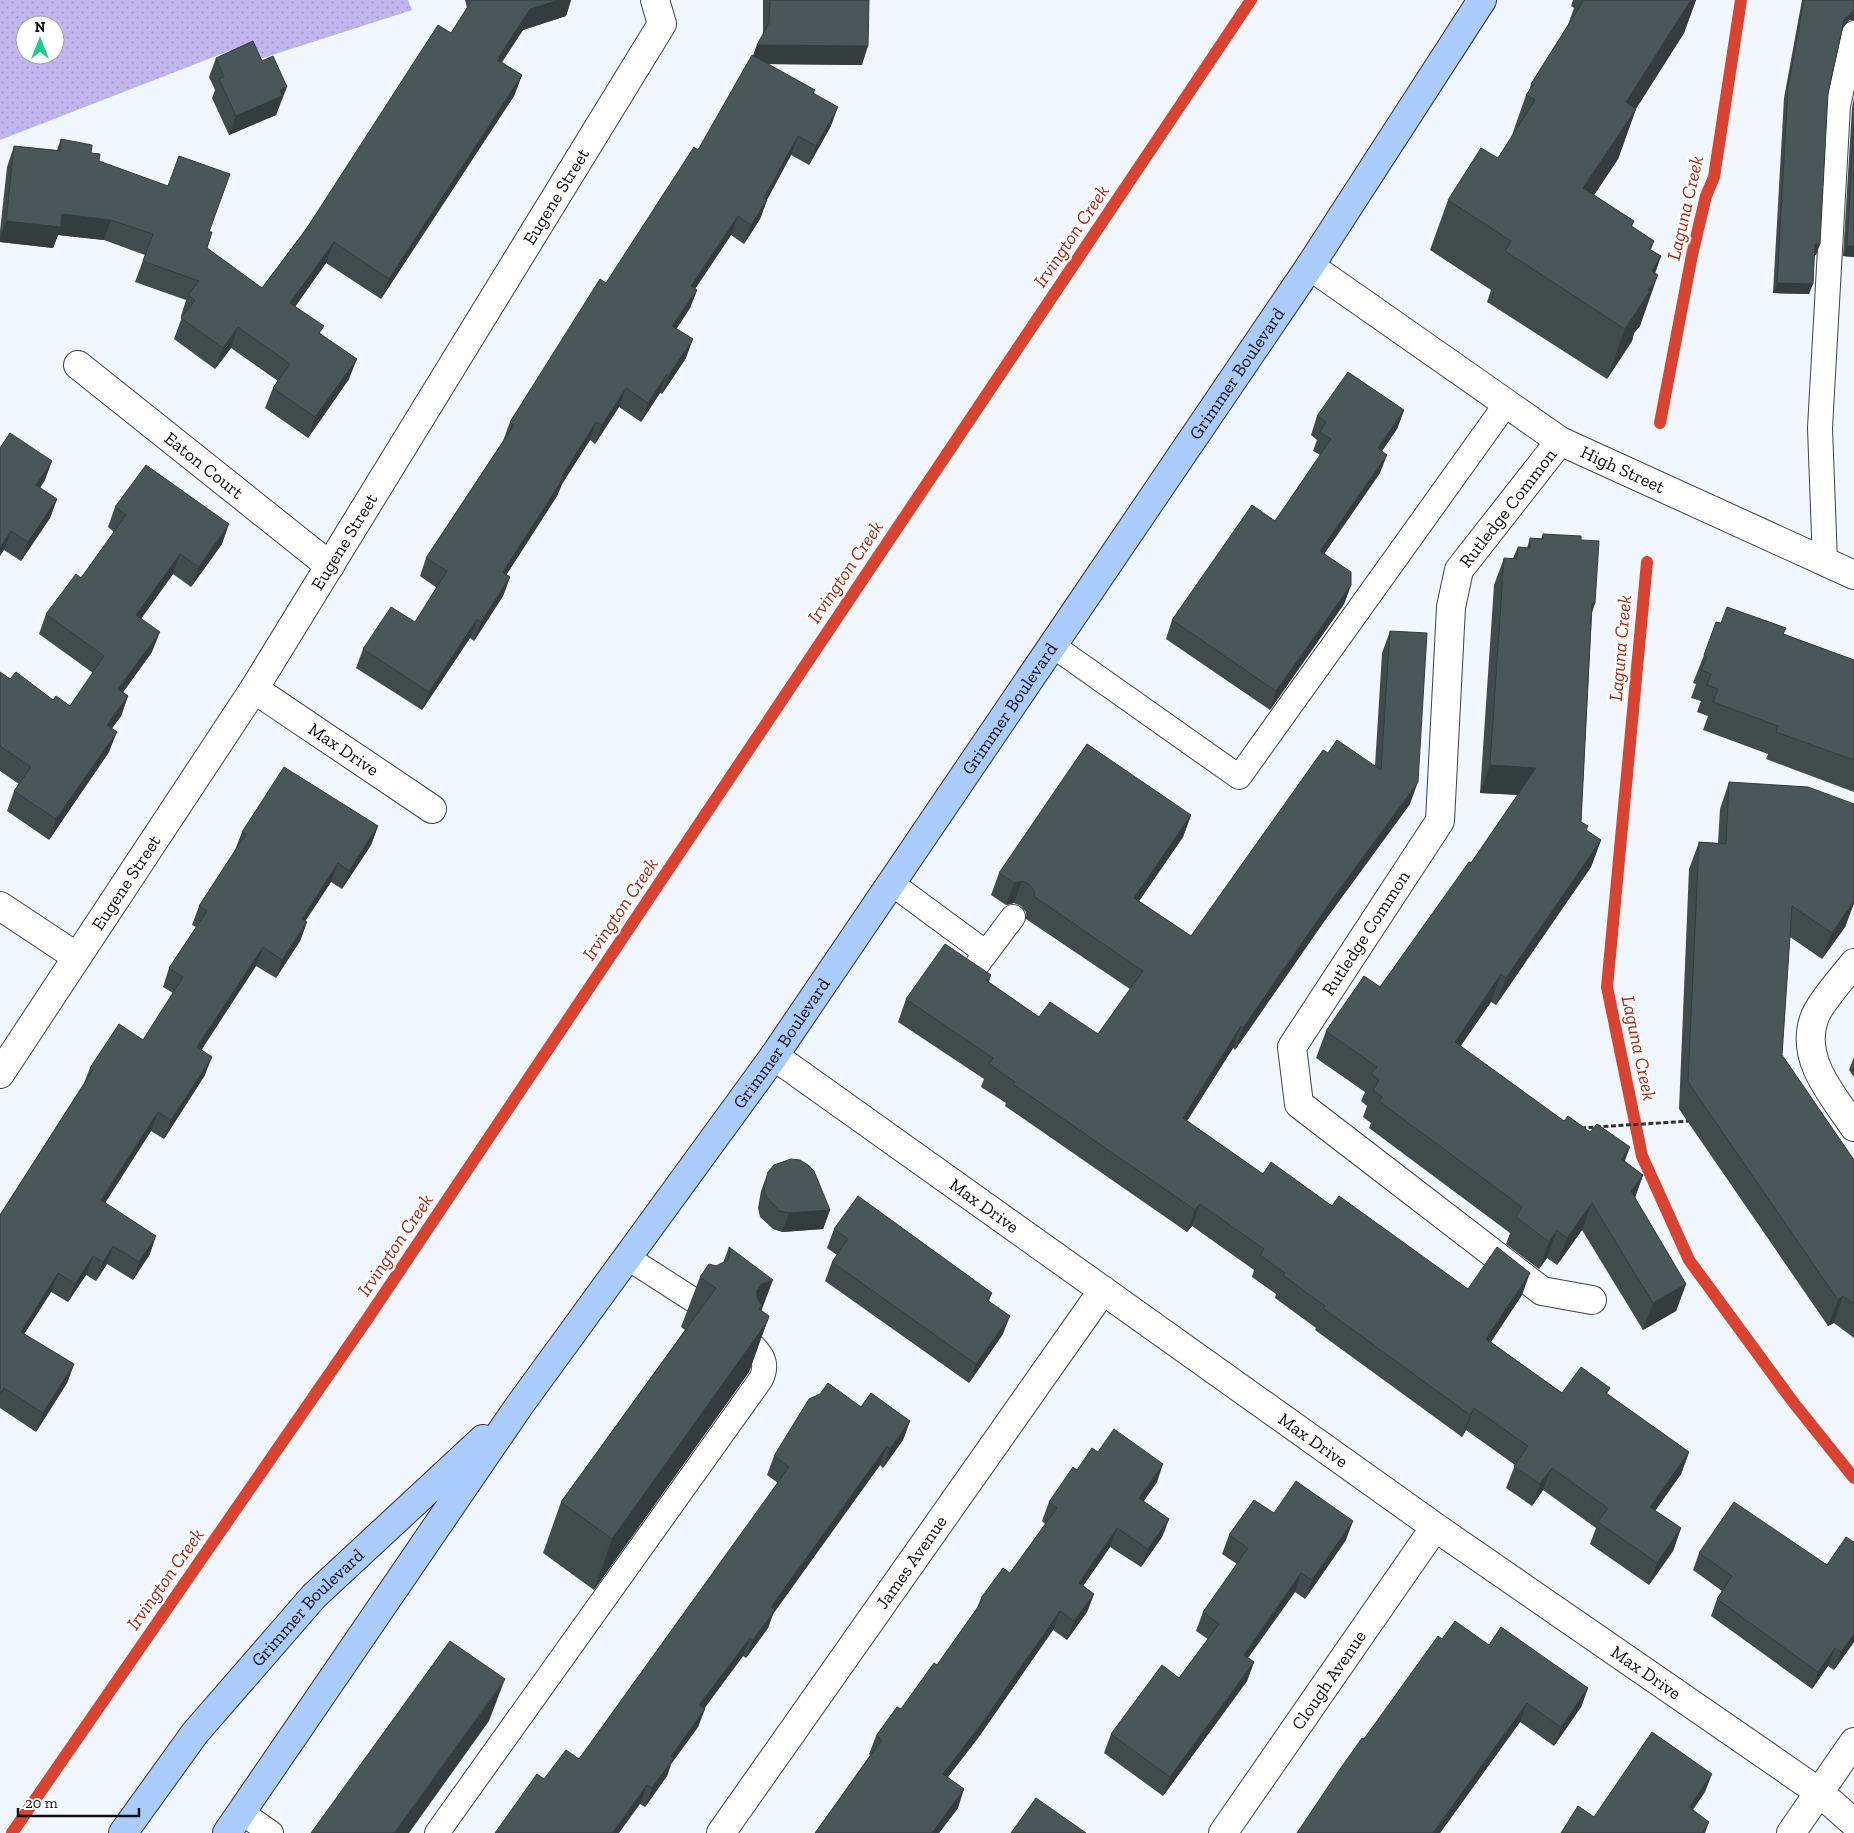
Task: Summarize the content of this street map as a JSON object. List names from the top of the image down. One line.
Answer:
{"streets":{"street":["Eugene Street","Grimmer Boulevard","Eaton Court","High Street","Rutledge Common","Max Drive","James Avenue","Clough Avenue"]},"crossings":[["Eugene Street","Eaton Court"],["Eugene Street","Max Drive"],["Grimmer Boulevard","High Street"],["Grimmer Boulevard","Max Drive"],["High Street","Rutledge Common"],["Max Drive","James Avenue"],["Max Drive","Clough Avenue"]],"water":["Laguna Creek","Irvington Creek"],"scale_bar":"20 m","north":"top"}
